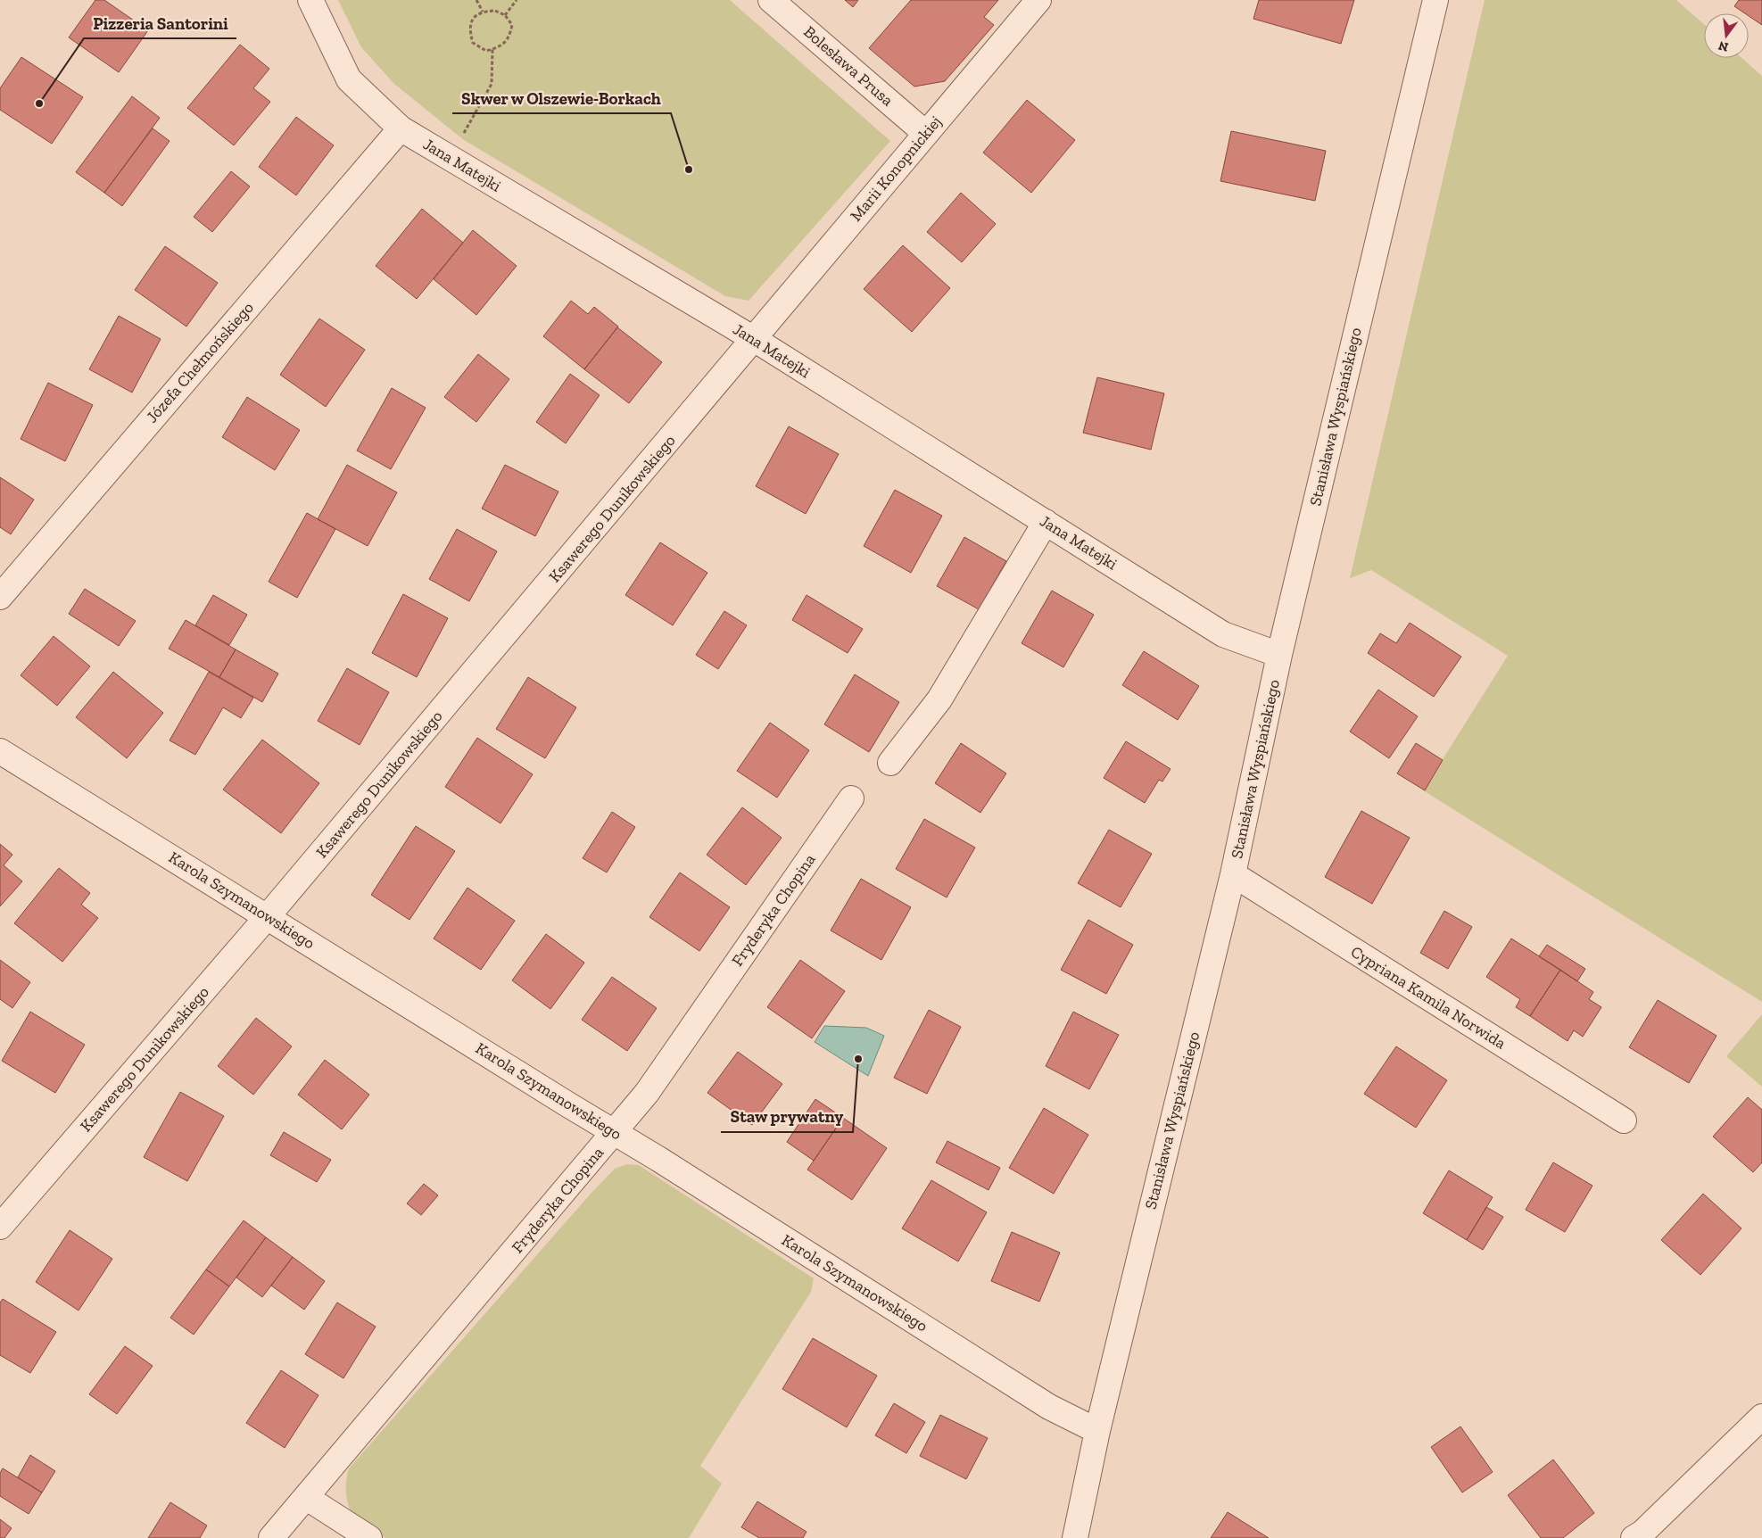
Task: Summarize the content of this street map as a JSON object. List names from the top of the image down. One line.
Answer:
{"streets":{"street":["Bolesława Prusa","Jana Matejki","Marii Konopnickiej","Józefa Chełmońskiego","Stanisława Wyspiańskiego","Ksawerego Dunikowskiego","Karola Szymanowskiego","Fryderyka Chopina","Cypriana Kamila Norwida"]},"crossings":[["Bolesława Prusa","Marii Konopnickiej"],["Jana Matejki","Marii Konopnickiej"],["Jana Matejki","Józefa Chełmońskiego"],["Jana Matejki","Stanisława Wyspiańskiego"],["Jana Matejki","Ksawerego Dunikowskiego"],["Marii Konopnickiej","Ksawerego Dunikowskiego"],["Stanisława Wyspiańskiego","Karola Szymanowskiego"],["Stanisława Wyspiańskiego","Cypriana Kamila Norwida"],["Ksawerego Dunikowskiego","Karola Szymanowskiego"],["Karola Szymanowskiego","Fryderyka Chopina"]],"places":["Pizzeria Santorini","Skwer w Olszewie-Borkach","Staw prywatny"],"north":"bottom"}
